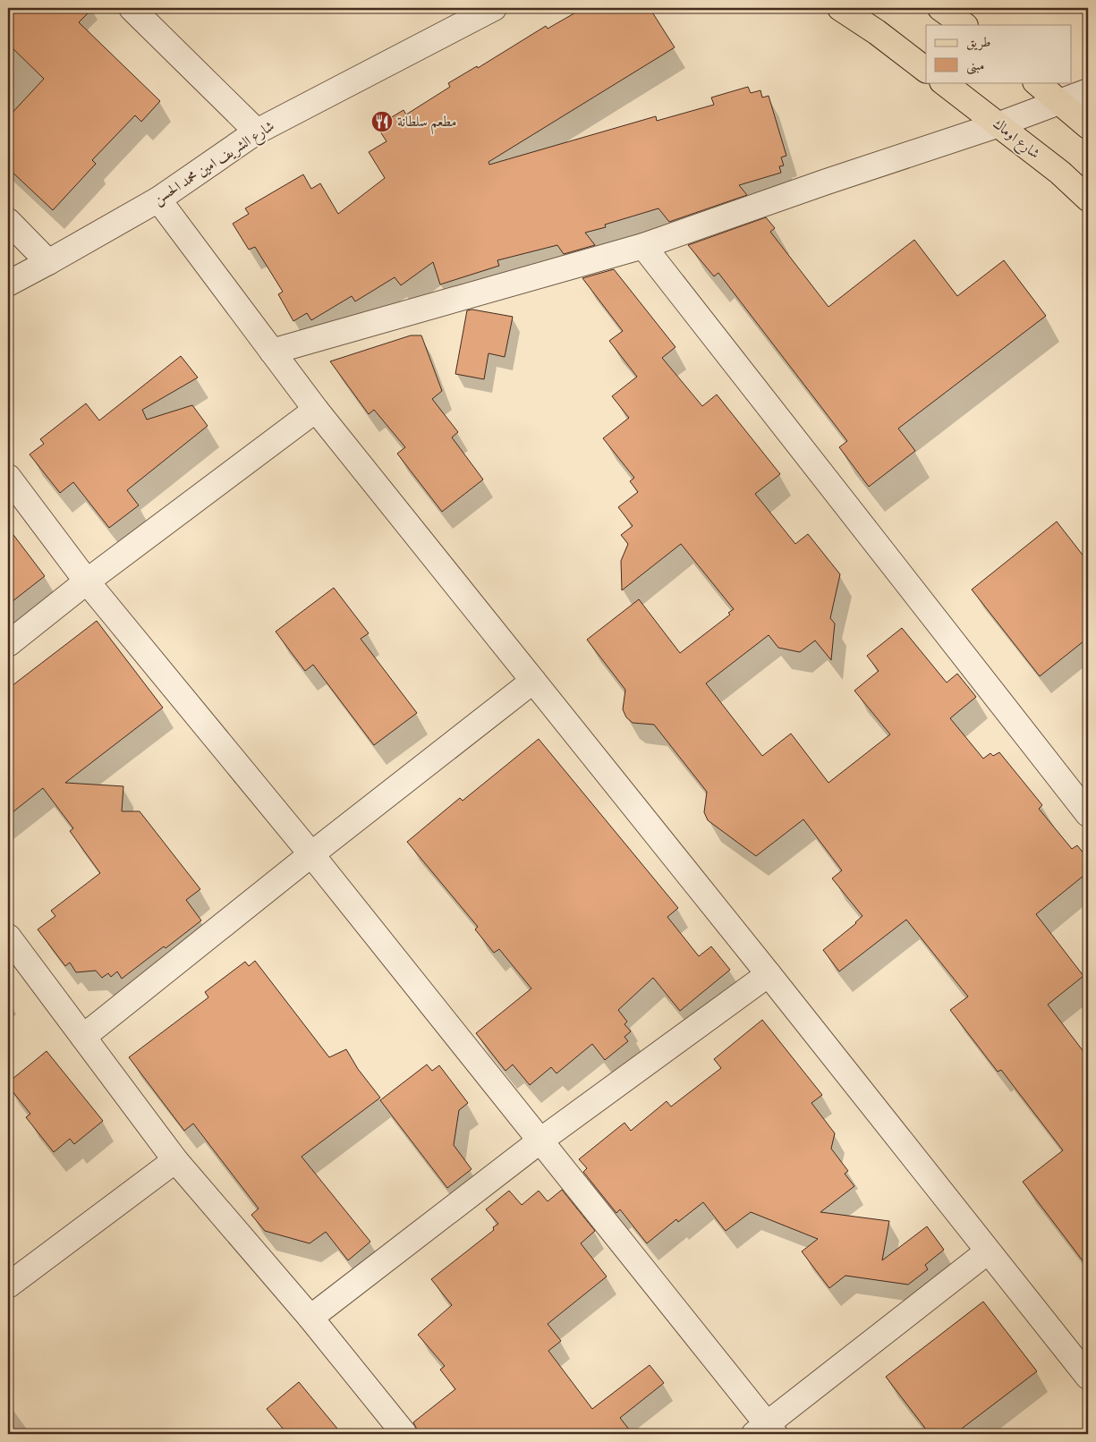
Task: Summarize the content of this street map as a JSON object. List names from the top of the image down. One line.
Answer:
{"streets":{"main road":["شارع اوماك"],"street":["شارع الشريف امين محمد الحسن"]},"places":{"restaurant":["مطعم سلطانة"]},"legend":["طريق","مبنى"]}
